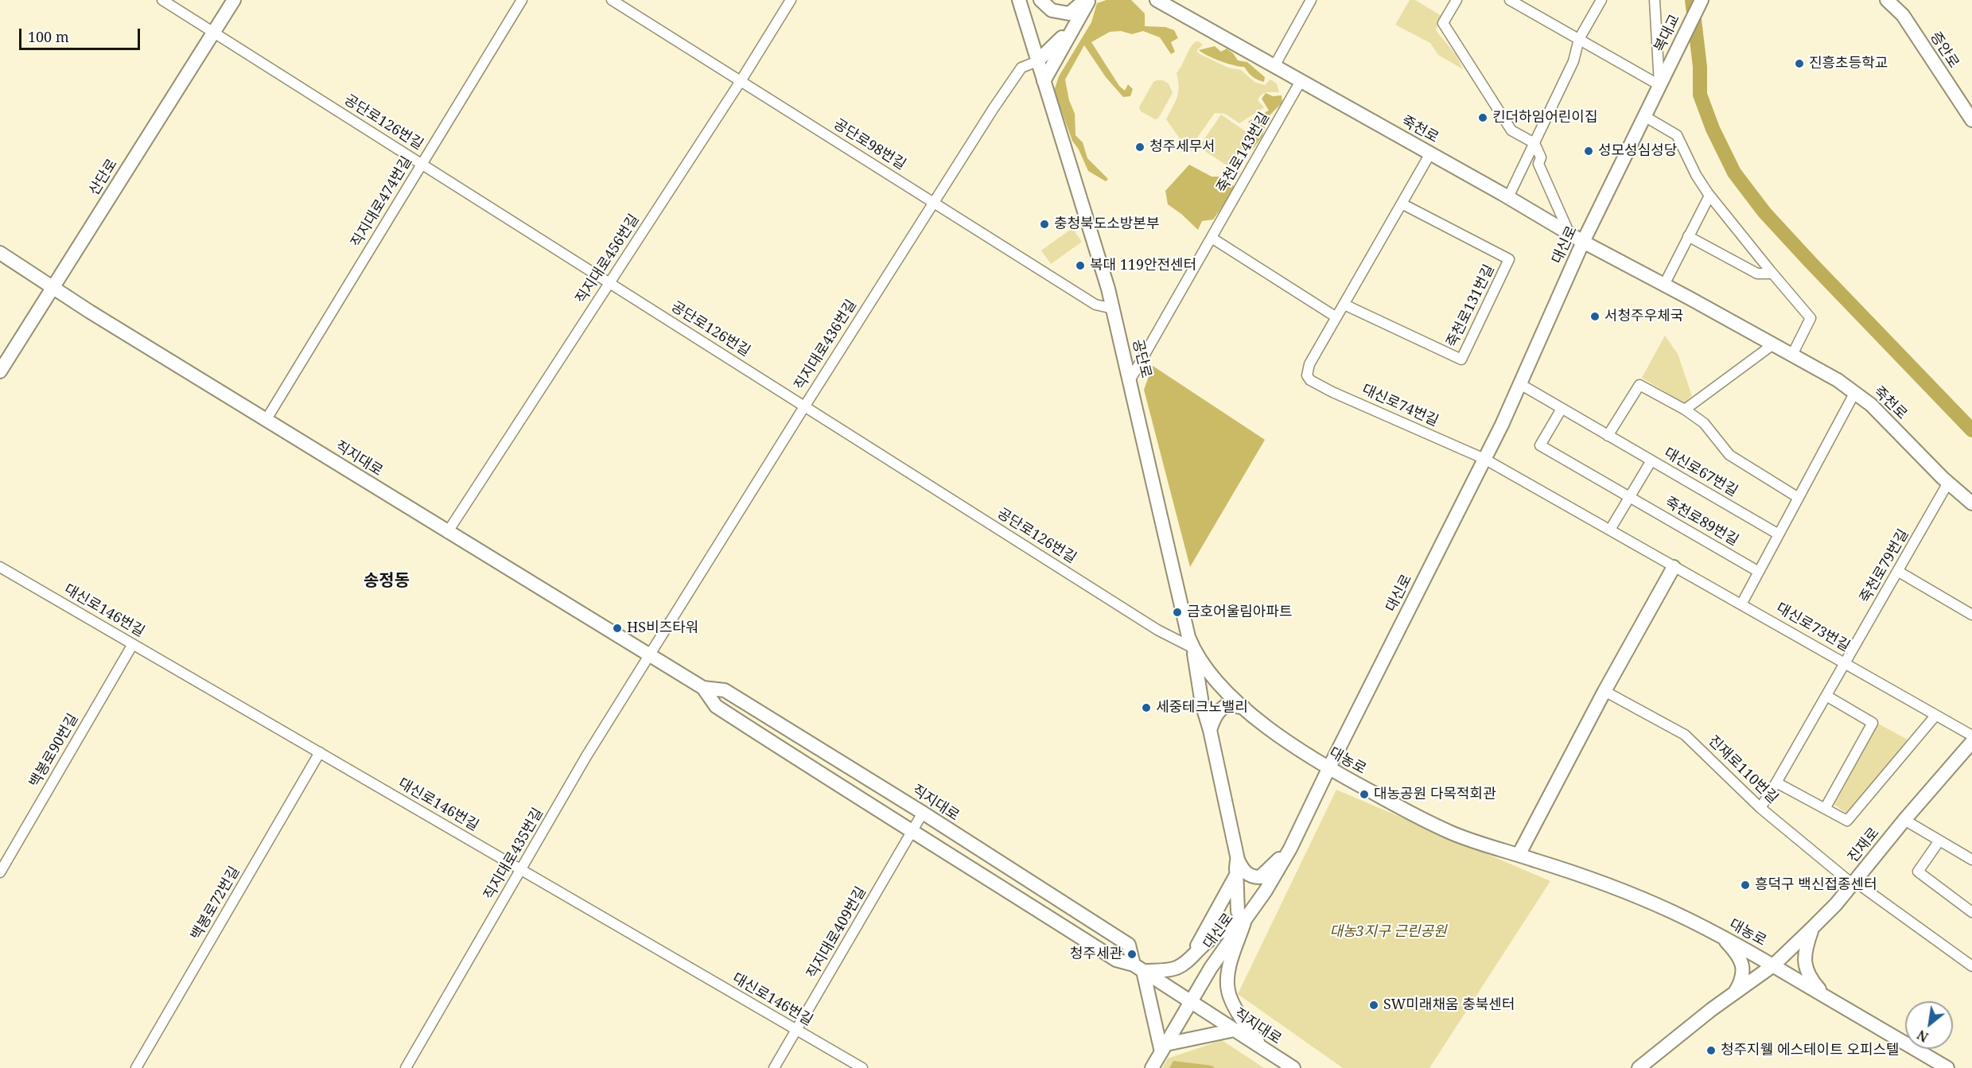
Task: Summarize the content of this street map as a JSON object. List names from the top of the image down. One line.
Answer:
{"streets":{"street":["복대교","증안로","공단로126번길","죽천로","공단로98번길","죽천로143번길","산단로","직지대로474번길","대신로","직지대로456번길","죽천로131번길","직지대로436번길","공단로","대신로74번길","직지대로","대신로67번길","죽천로89번길","죽천로79번길","대신로146번길","대신로73번길","백봉로90번길","대농로","진재로110번길","진재로","직지대로435번길","백봉로72번길","직지대로409번길"]},"crossings":[["복대교","대신로"],["공단로126번길","산단로"],["공단로126번길","직지대로474번길"],["공단로126번길","직지대로456번길"],["공단로126번길","직지대로436번길"],["공단로126번길","공단로"],["공단로126번길","대농로"],["죽천로","죽천로143번길"],["죽천로","대신로"],["죽천로","죽천로79번길"],["공단로98번길","직지대로456번길"],["공단로98번길","직지대로436번길"],["공단로98번길","공단로"],["죽천로143번길","공단로"],["산단로","직지대로"],["직지대로474번길","직지대로"],["대신로","대신로74번길"],["대신로","직지대로"],["대신로","대신로67번길"],["대신로","대신로73번길"],["대신로","대농로"],["직지대로456번길","직지대로"],["직지대로436번길","공단로"],["직지대로436번길","직지대로"],["직지대로436번길","직지대로435번길"],["공단로","대농로"],["대신로74번길","대신로73번길"],["직지대로","직지대로435번길"],["직지대로","직지대로409번길"],["죽천로79번길","대신로73번길"],["죽천로79번길","진재로110번길"],["대신로146번길","백봉로90번길"],["대신로146번길","직지대로435번길"],["대신로146번길","백봉로72번길"],["대신로146번길","직지대로409번길"],["대신로73번길","진재로110번길"],["대농로","진재로"],["진재로110번길","진재로"]],"districts":["송정동"],"parks":["대농3지구 근린공원"],"places":["진흥초등학교","킨더하임어린이집","청주세무서","성모성심성당","충청북도소방본부","복대 119안전센터","서청주우체국","금호어울림아파트","HS비즈타워","세중테크노밸리","대농공원 다목적회관","흥덕구 백신접종센터","청주세관","SW미래채움 충북센터","청주지웰 에스테이트 오피스텔"],"scale_bar":"100 m","north":"bottom left"}
